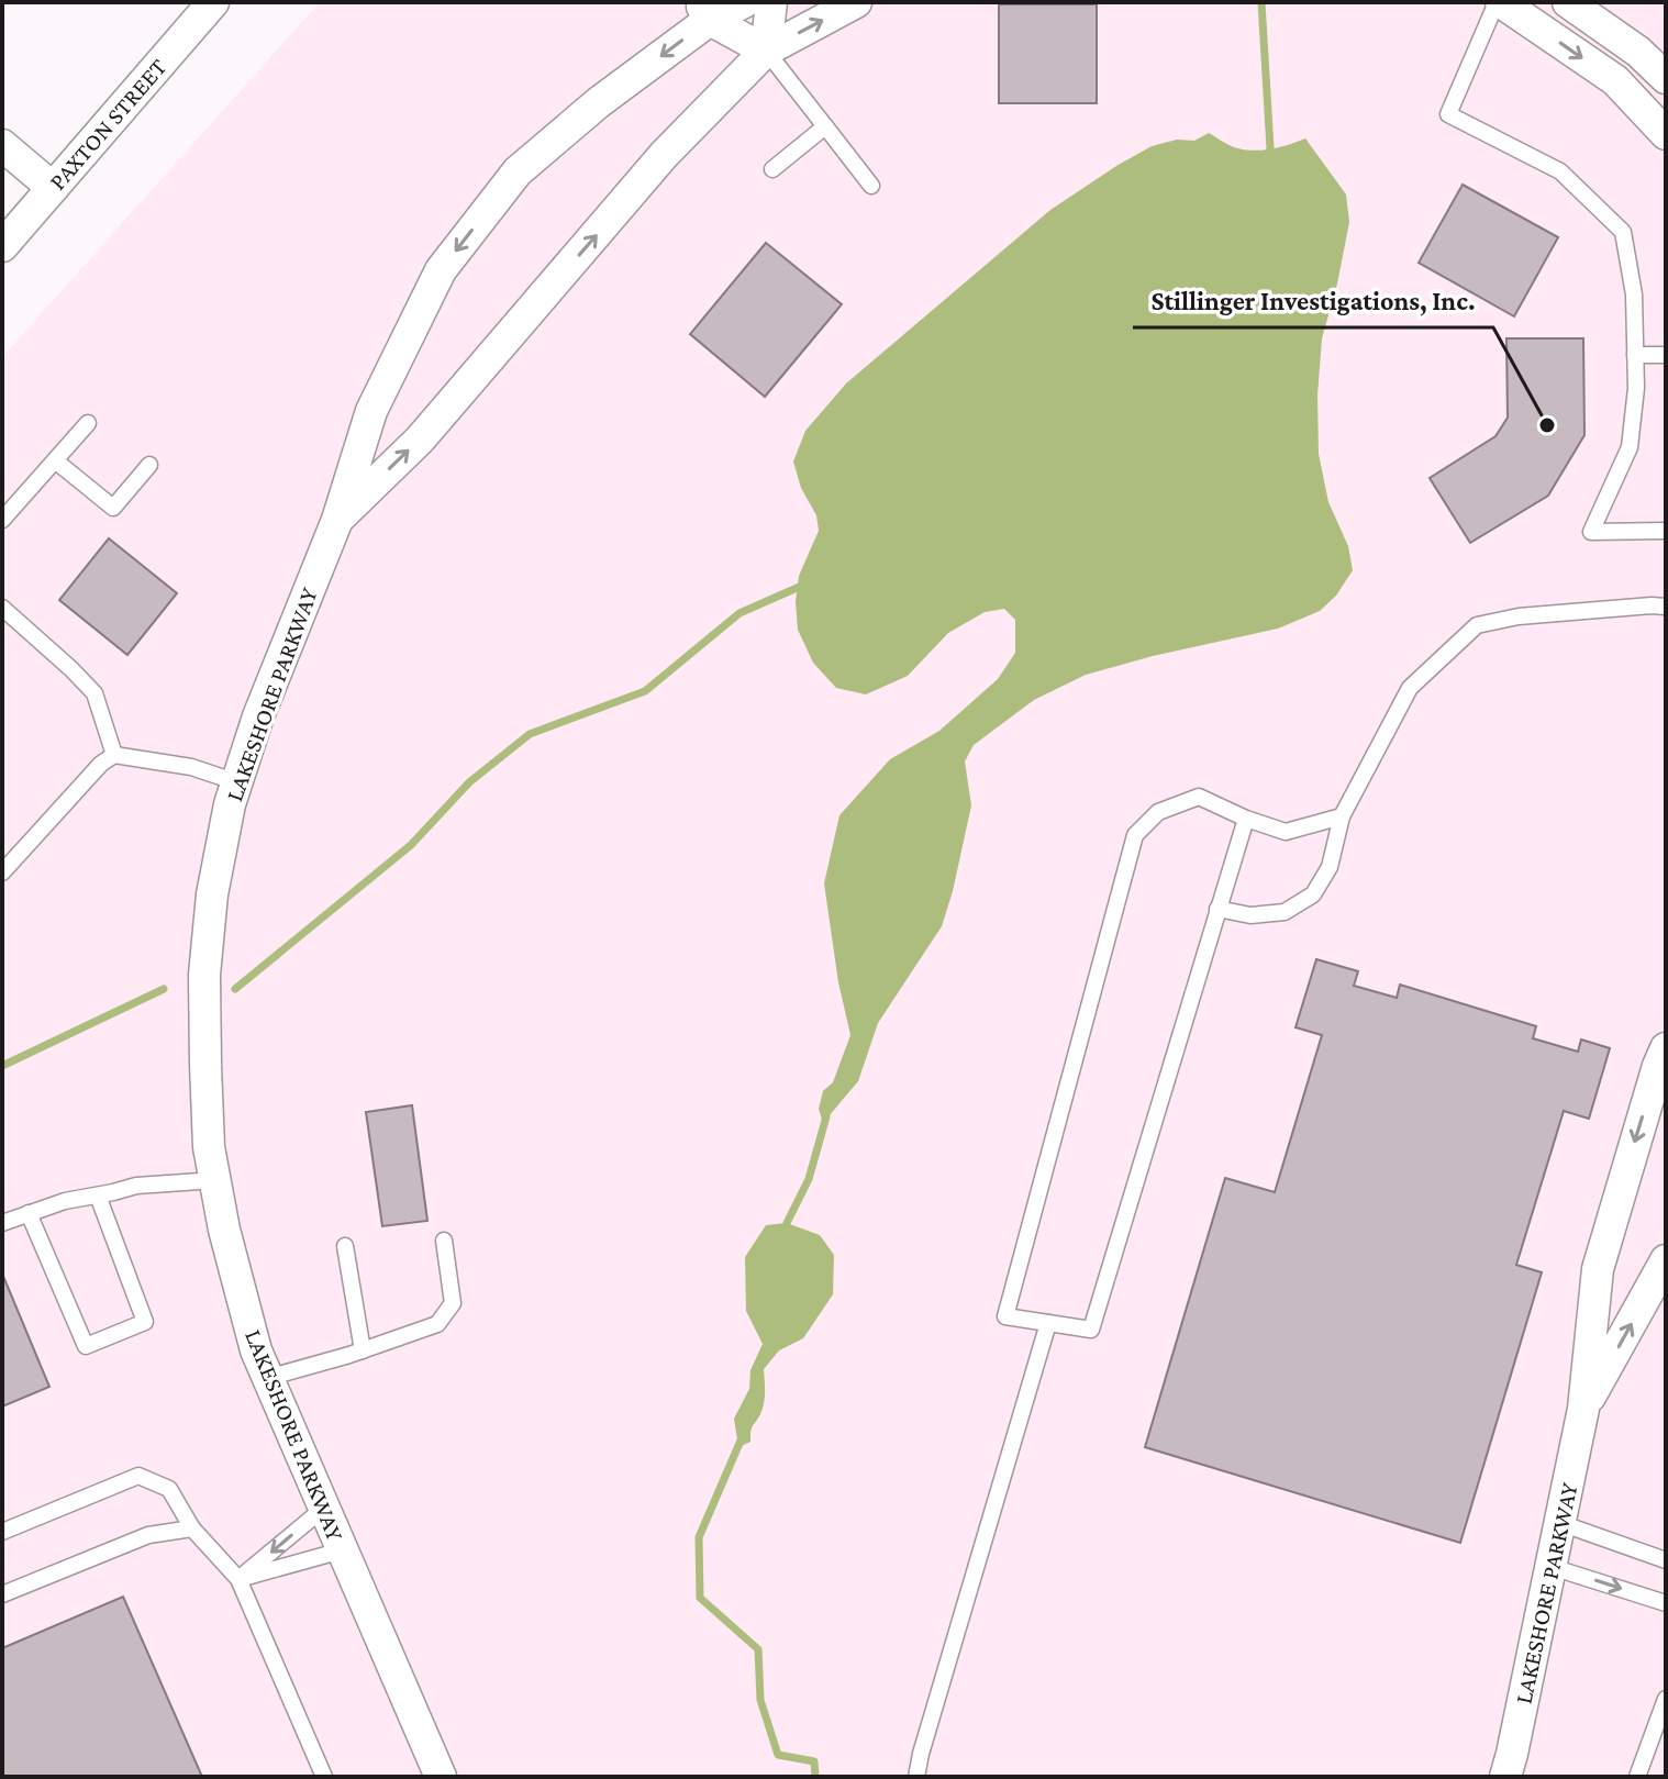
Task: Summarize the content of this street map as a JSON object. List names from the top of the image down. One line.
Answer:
{"streets":{"street":["PAXTON STREET","LAKESHORE PARKWAY"]},"places":["Stillinger Investigations, Inc."]}
